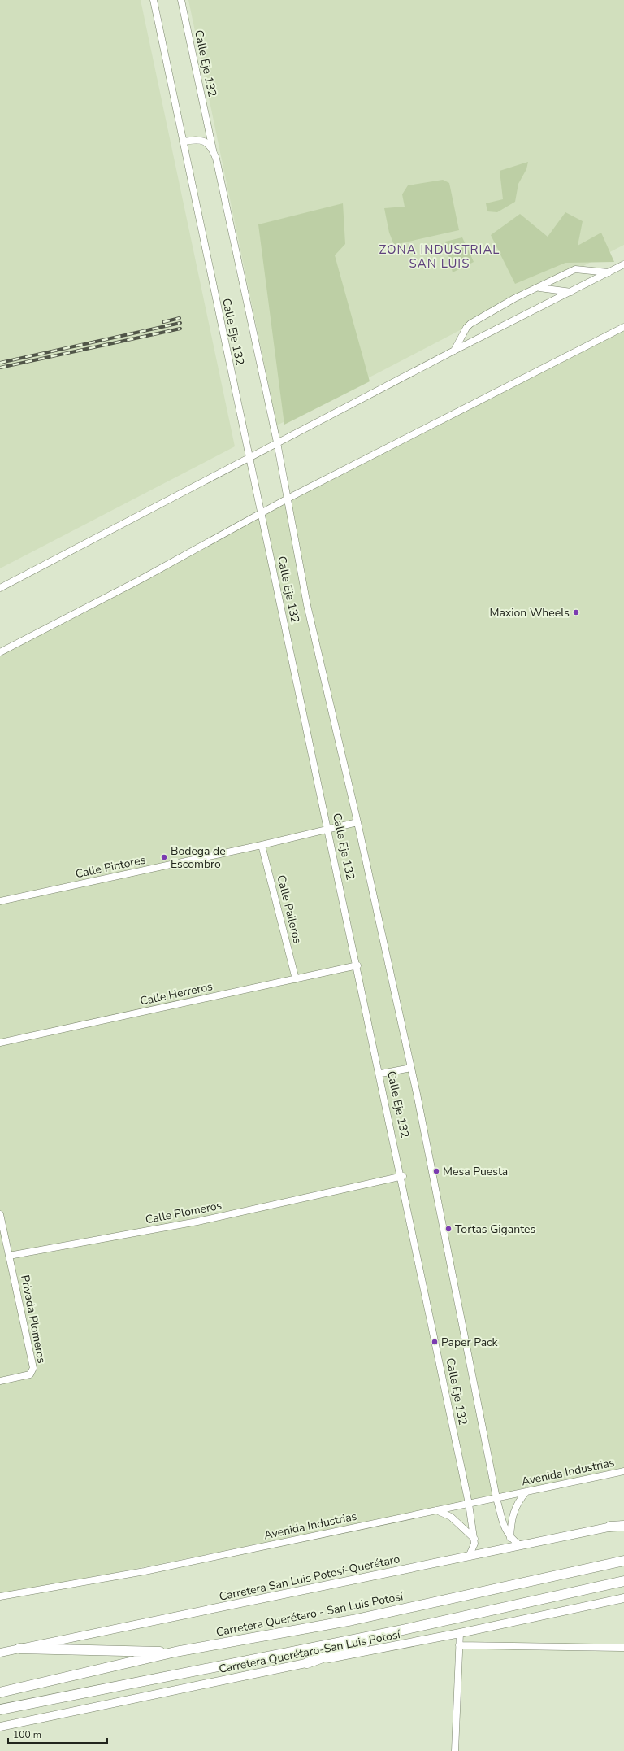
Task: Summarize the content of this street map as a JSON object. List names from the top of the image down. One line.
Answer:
{"streets":{"highway":["Carretera Querétaro - San Luis Potosí"],"main road":["Carretera San Luis Potosí-Querétaro","Carretera Querétaro-San Luis Potosí"],"street":["Calle Eje 132","Calle Pintores","Calle Paileros","Calle Herreros","Calle Plomeros","Privada Plomeros","Avenida Industrias"]},"crossings":[["Calle Eje 132","Calle Pintores"],["Calle Eje 132","Calle Herreros"],["Calle Eje 132","Calle Plomeros"],["Calle Eje 132","Avenida Industrias"],["Calle Eje 132","Carretera San Luis Potosí-Querétaro"],["Calle Pintores","Calle Paileros"],["Calle Paileros","Calle Herreros"],["Calle Plomeros","Privada Plomeros"]],"districts":["ZONA INDUSTRIAL SAN LUIS"],"places":["Maxion Wheels","Bodega de Escombro","Mesa Puesta","Tortas Gigantes","Paper Pack"],"scale_bar":"100 m"}
